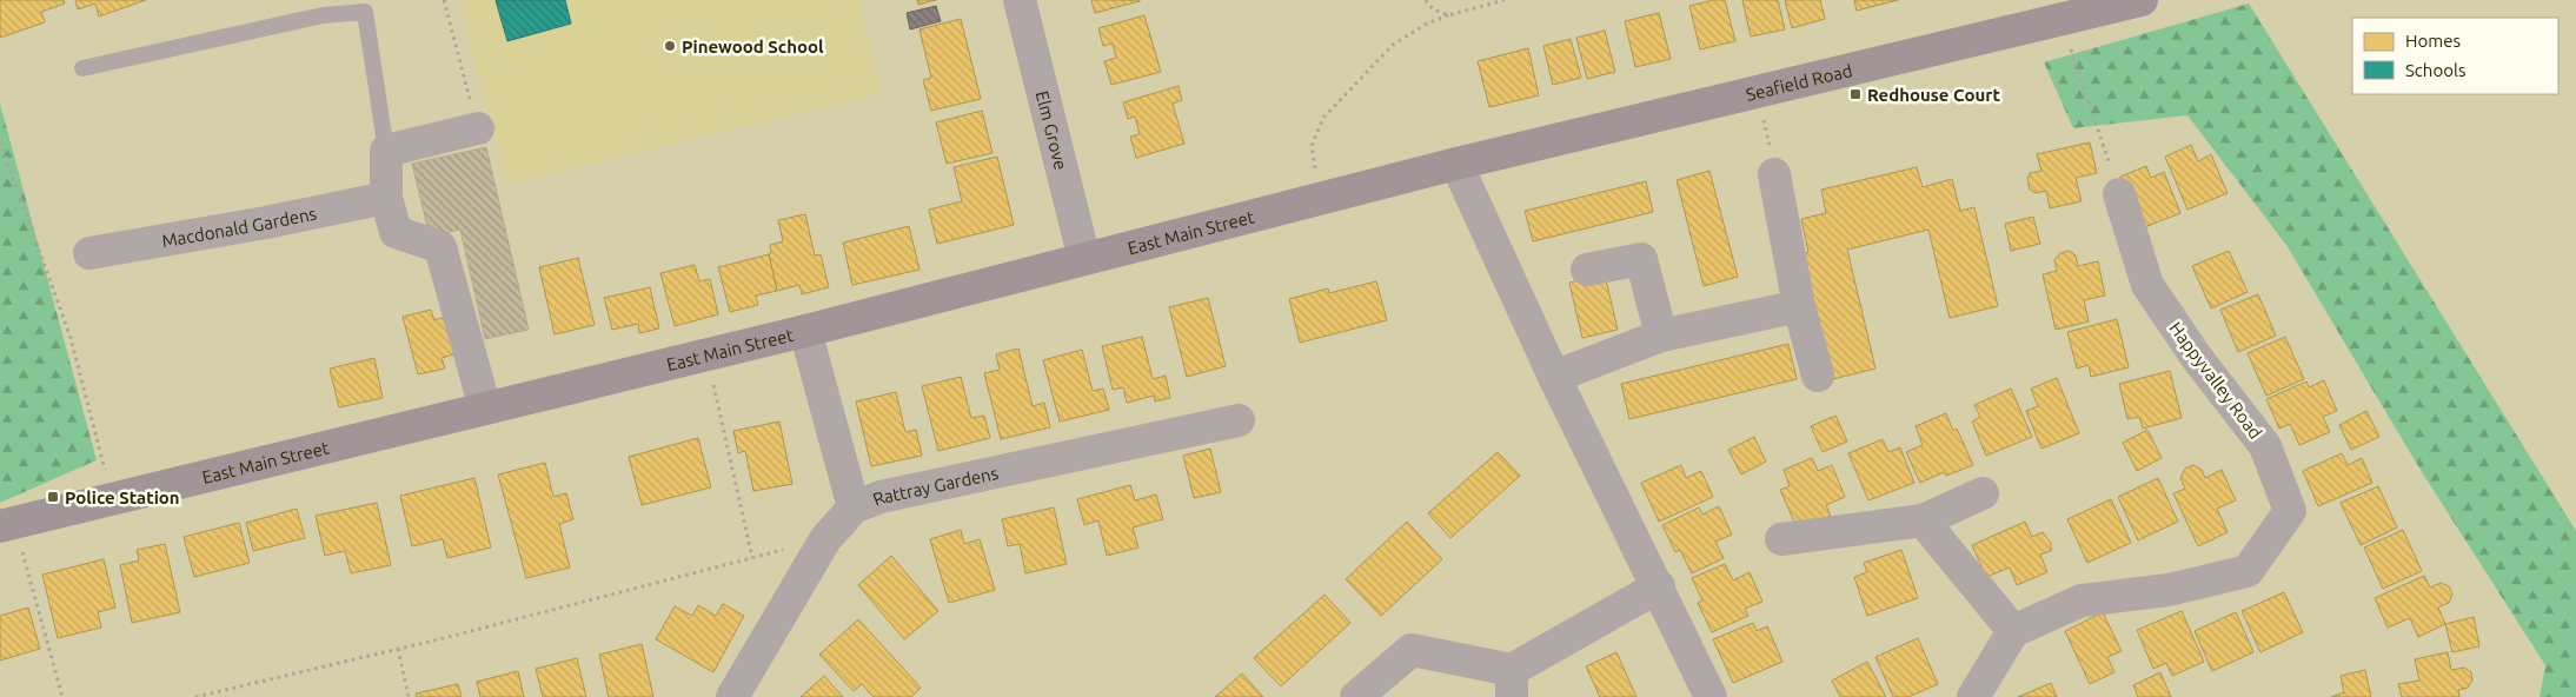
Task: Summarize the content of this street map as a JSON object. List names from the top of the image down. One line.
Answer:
{"streets":{"main road":["Seafield Road","East Main Street"],"street":["Elm Grove","Macdonald Gardens","Happyvalley Road","Rattray Gardens"]},"crossings":[["Seafield Road","East Main Street"],["Elm Grove","East Main Street"]],"places":{"other":["Pinewood School"],"transit":["Redhouse Court","Police Station"]},"legend":["Homes","Schools"]}
